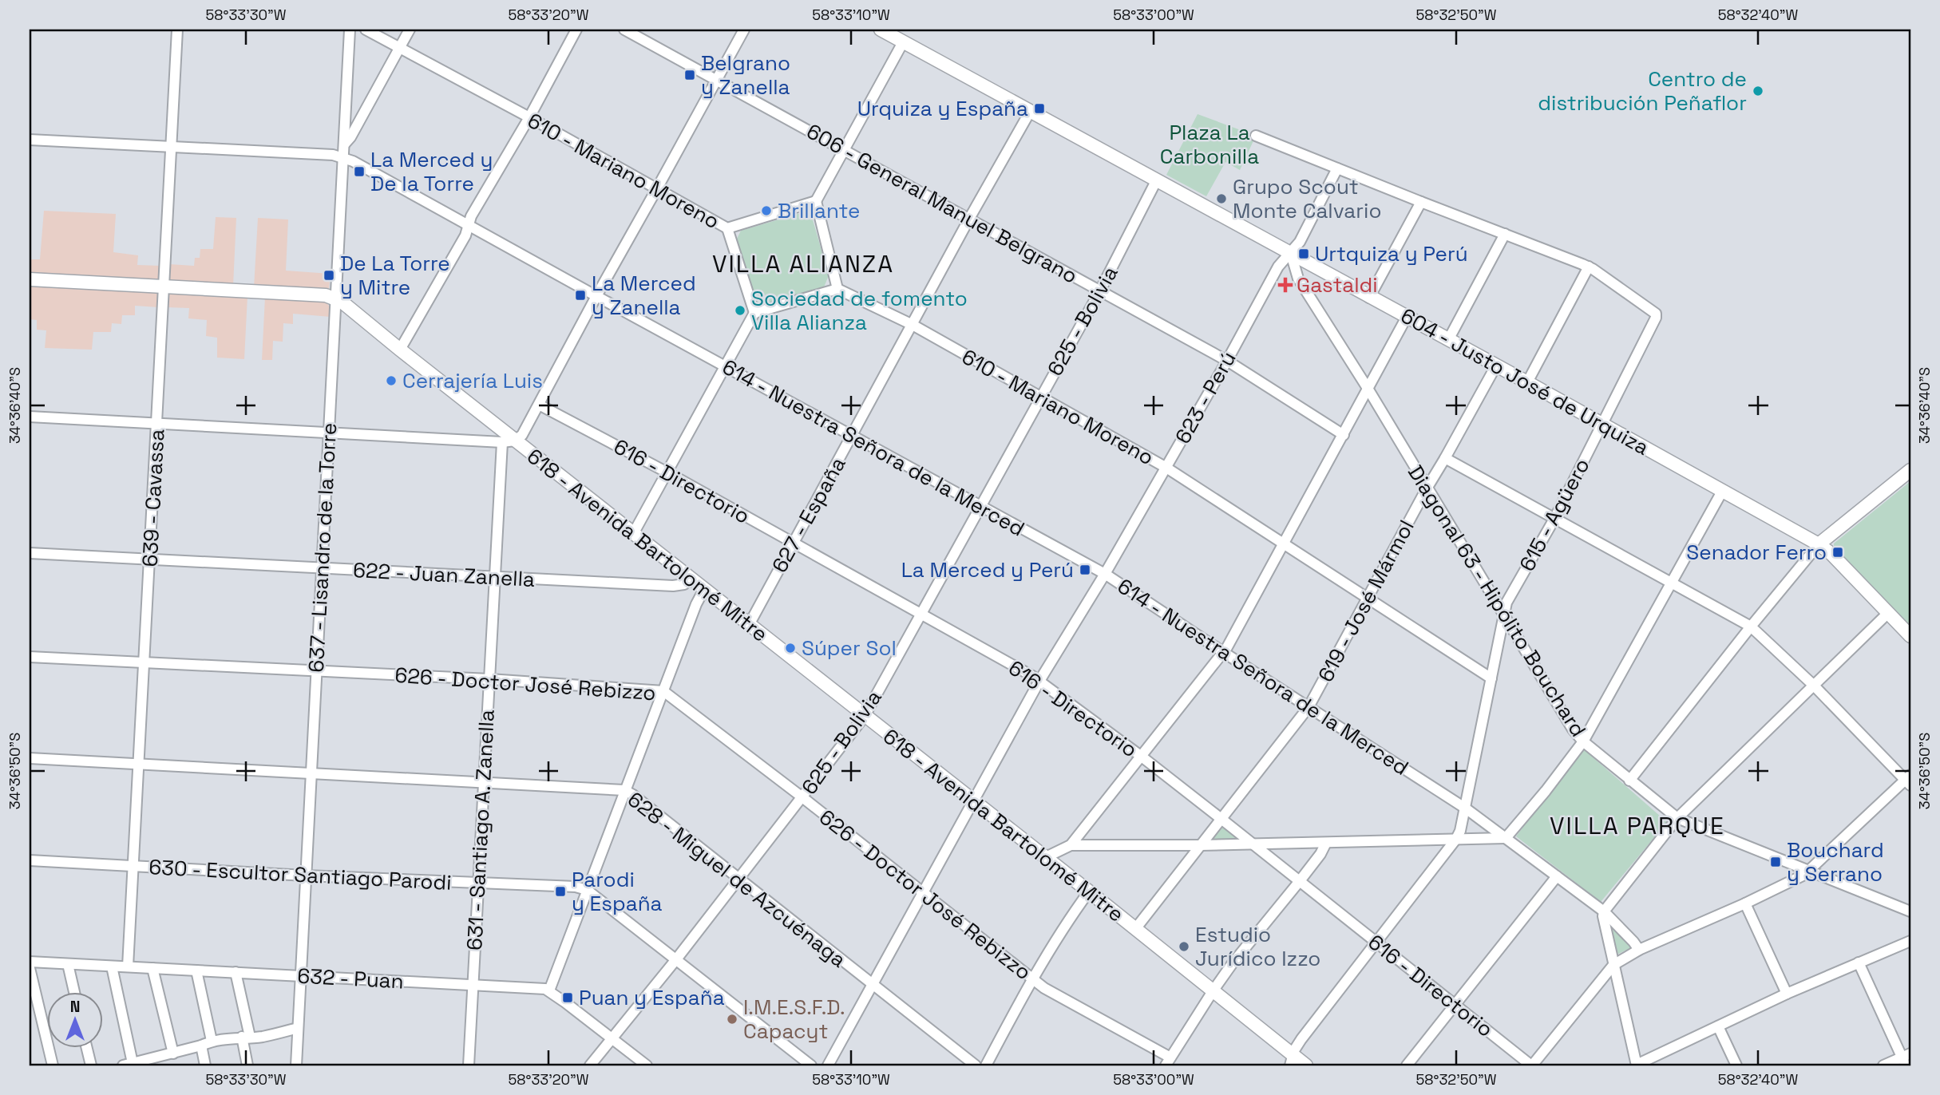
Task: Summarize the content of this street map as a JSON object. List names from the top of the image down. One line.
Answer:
{"streets":{"main road":["604 - Justo José de Urquiza","618 - Avenida Bartolomé Mitre"],"street":["610 - Mariano Moreno","606 - General Manuel Belgrano","625 - Bolivia","623 - Perú","614 - Nuestra Señora de la Merced","616 - Directorio","639 - Cavassa","627 - España","615 - Agüero","637 - Lisandro de la Torre","622 - Juan Zanella","619 - José Mármol","Diagonal 63 - Hipólito Bouchard","626 - Doctor José Rebizzo","631 - Santiago A. Zanella","630 - Escultor Santiago Parodi","628 - Miguel de Azcuénaga","632 - Puan"]},"crossings":[["610 - Mariano Moreno","625 - Bolivia"],["610 - Mariano Moreno","623 - Perú"],["610 - Mariano Moreno","627 - España"],["610 - Mariano Moreno","615 - Agüero"],["610 - Mariano Moreno","619 - José Mármol"],["606 - General Manuel Belgrano","625 - Bolivia"],["606 - General Manuel Belgrano","623 - Perú"],["606 - General Manuel Belgrano","627 - España"],["625 - Bolivia","604 - Justo José de Urquiza"],["625 - Bolivia","614 - Nuestra Señora de la Merced"],["625 - Bolivia","616 - Directorio"],["625 - Bolivia","618 - Avenida Bartolomé Mitre"],["625 - Bolivia","626 - Doctor José Rebizzo"],["625 - Bolivia","630 - Escultor Santiago Parodi"],["625 - Bolivia","628 - Miguel de Azcuénaga"],["604 - Justo José de Urquiza","623 - Perú"],["604 - Justo José de Urquiza","627 - España"],["604 - Justo José de Urquiza","615 - Agüero"],["604 - Justo José de Urquiza","619 - José Mármol"],["604 - Justo José de Urquiza","Diagonal 63 - Hipólito Bouchard"],["623 - Perú","614 - Nuestra Señora de la Merced"],["623 - Perú","616 - Directorio"],["623 - Perú","618 - Avenida Bartolomé Mitre"],["623 - Perú","Diagonal 63 - Hipólito Bouchard"],["623 - Perú","626 - Doctor José Rebizzo"],["623 - Perú","628 - Miguel de Azcuénaga"],["614 - Nuestra Señora de la Merced","639 - Cavassa"],["614 - Nuestra Señora de la Merced","627 - España"],["614 - Nuestra Señora de la Merced","615 - Agüero"],["614 - Nuestra Señora de la Merced","637 - Lisandro de la Torre"],["614 - Nuestra Señora de la Merced","619 - José Mármol"],["616 - Directorio","627 - España"],["616 - Directorio","615 - Agüero"],["616 - Directorio","619 - José Mármol"],["639 - Cavassa","618 - Avenida Bartolomé Mitre"],["639 - Cavassa","622 - Juan Zanella"],["639 - Cavassa","626 - Doctor José Rebizzo"],["639 - Cavassa","630 - Escultor Santiago Parodi"],["639 - Cavassa","628 - Miguel de Azcuénaga"],["639 - Cavassa","632 - Puan"],["627 - España","618 - Avenida Bartolomé Mitre"],["615 - Agüero","618 - Avenida Bartolomé Mitre"],["615 - Agüero","Diagonal 63 - Hipólito Bouchard"],["618 - Avenida Bartolomé Mitre","637 - Lisandro de la Torre"],["618 - Avenida Bartolomé Mitre","622 - Juan Zanella"],["618 - Avenida Bartolomé Mitre","619 - José Mármol"],["618 - Avenida Bartolomé Mitre","631 - Santiago A. Zanella"],["637 - Lisandro de la Torre","622 - Juan Zanella"],["637 - Lisandro de la Torre","626 - Doctor José Rebizzo"],["637 - Lisandro de la Torre","630 - Escultor Santiago Parodi"],["637 - Lisandro de la Torre","628 - Miguel de Azcuénaga"],["637 - Lisandro de la Torre","632 - Puan"],["622 - Juan Zanella","631 - Santiago A. Zanella"],["619 - José Mármol","Diagonal 63 - Hipólito Bouchard"],["626 - Doctor José Rebizzo","631 - Santiago A. Zanella"],["631 - Santiago A. Zanella","630 - Escultor Santiago Parodi"],["631 - Santiago A. Zanella","628 - Miguel de Azcuénaga"],["631 - Santiago A. Zanella","632 - Puan"]],"districts":["VILLA ALIANZA","VILLA PARQUE"],"parks":["Plaza La Carbonilla"],"places":{"transit":["Belgrano y Zanella","Urquiza y España","La Merced y De la Torre","Urtquiza y Perú","De La Torre y Mitre","La Merced y Zanella","Senador Ferro","La Merced y Perú","Bouchard y Serrano","Parodi y España","Puan y España"],"other":["Centro de distribución Peñaflor","Grupo Scout Monte Calvario","Brillante","Sociedad de fomento Villa Alianza","Cerrajería Luis","Súper Sol","Estudio Jurídico Izzo","I.M.E.S.F.D. Capacyt"],"health":["Gastaldi"]},"north":"top","coordinates":["58°33'30\"W","58°33'20\"W","58°33'10\"W","58°33'00\"W","58°32'50\"W","58°32'40\"W","34°36'40\"S","34°36'50\"S"]}
